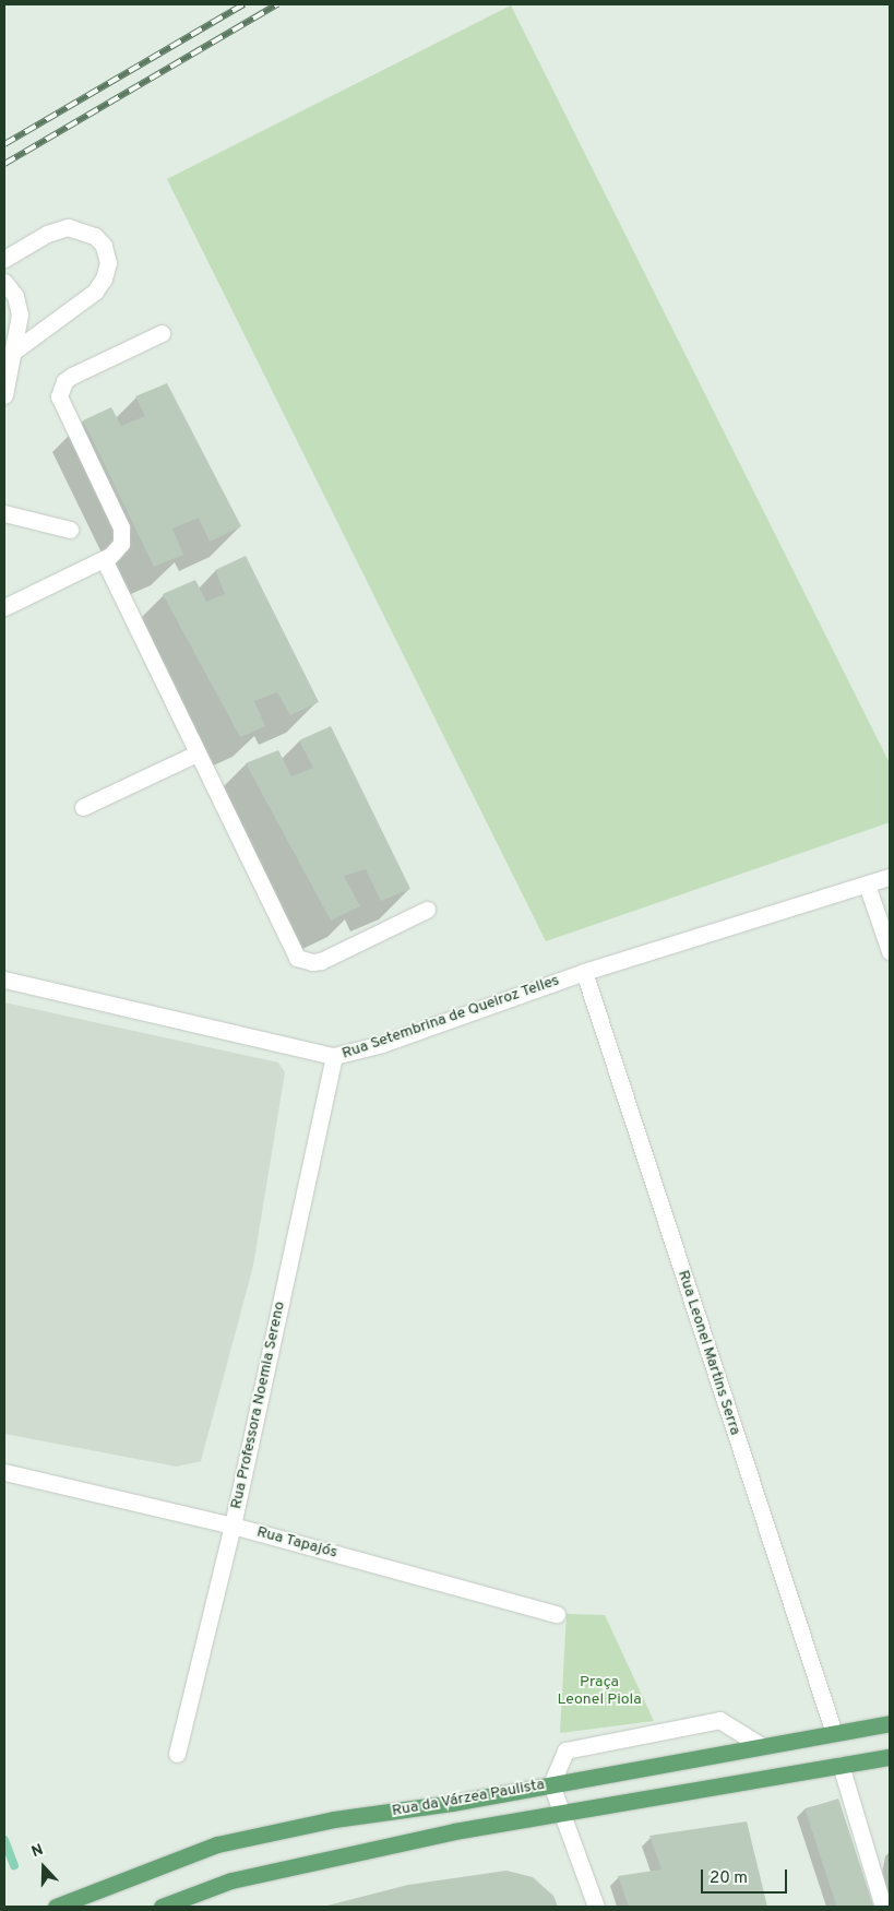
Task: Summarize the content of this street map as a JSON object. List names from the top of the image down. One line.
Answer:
{"streets":{"main road":["Rua da Várzea Paulista"],"street":["Rua Setembrina de Queiroz Telles","Rua Leonel Martins Serra","Rua Professora Noemia Sereno","Rua Tapajós"]},"crossings":[["Rua Setembrina de Queiroz Telles","Rua Leonel Martins Serra"],["Rua Setembrina de Queiroz Telles","Rua Professora Noemia Sereno"],["Rua Leonel Martins Serra","Rua da Várzea Paulista"],["Rua Professora Noemia Sereno","Rua Tapajós"]],"parks":["Praça Leonel Piola"],"scale_bar":"20 m","north":"top"}
